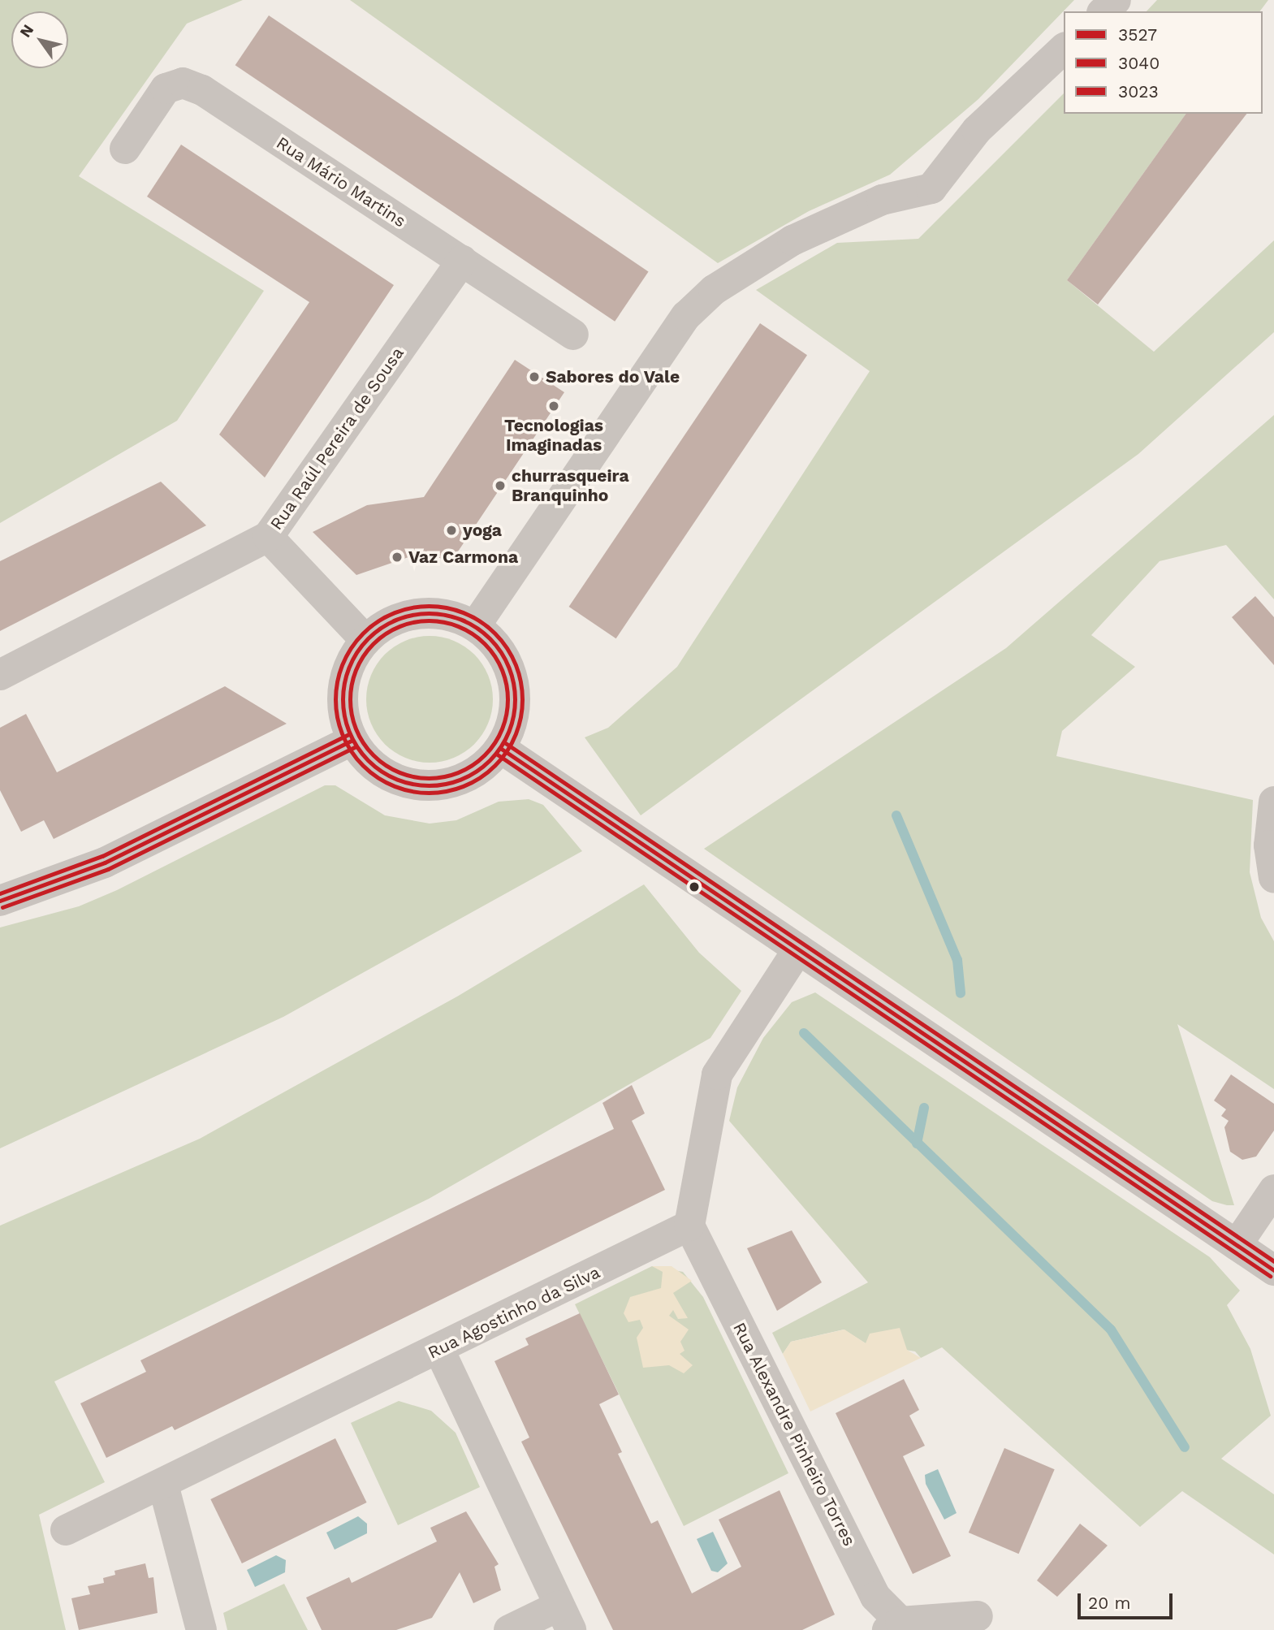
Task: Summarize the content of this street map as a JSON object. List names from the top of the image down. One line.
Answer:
{"streets":{"street":["Rua Mário Martins","Rua Raúl Pereira de Sousa","Rua Agostinho da Silva","Rua Alexandre Pinheiro Torres"]},"crossings":[["Rua Mário Martins","Rua Raúl Pereira de Sousa"],["Rua Agostinho da Silva","Rua Alexandre Pinheiro Torres"]],"places":["Sabores do Vale","Tecnologias Imaginadas","churrasqueira Branquinho","yoga","Vaz Carmona"],"lines":["transit line 3040","transit line 3527","transit line 3023"],"legend":["3527","3040","3023"],"scale_bar":"20 m","north":"top left"}
